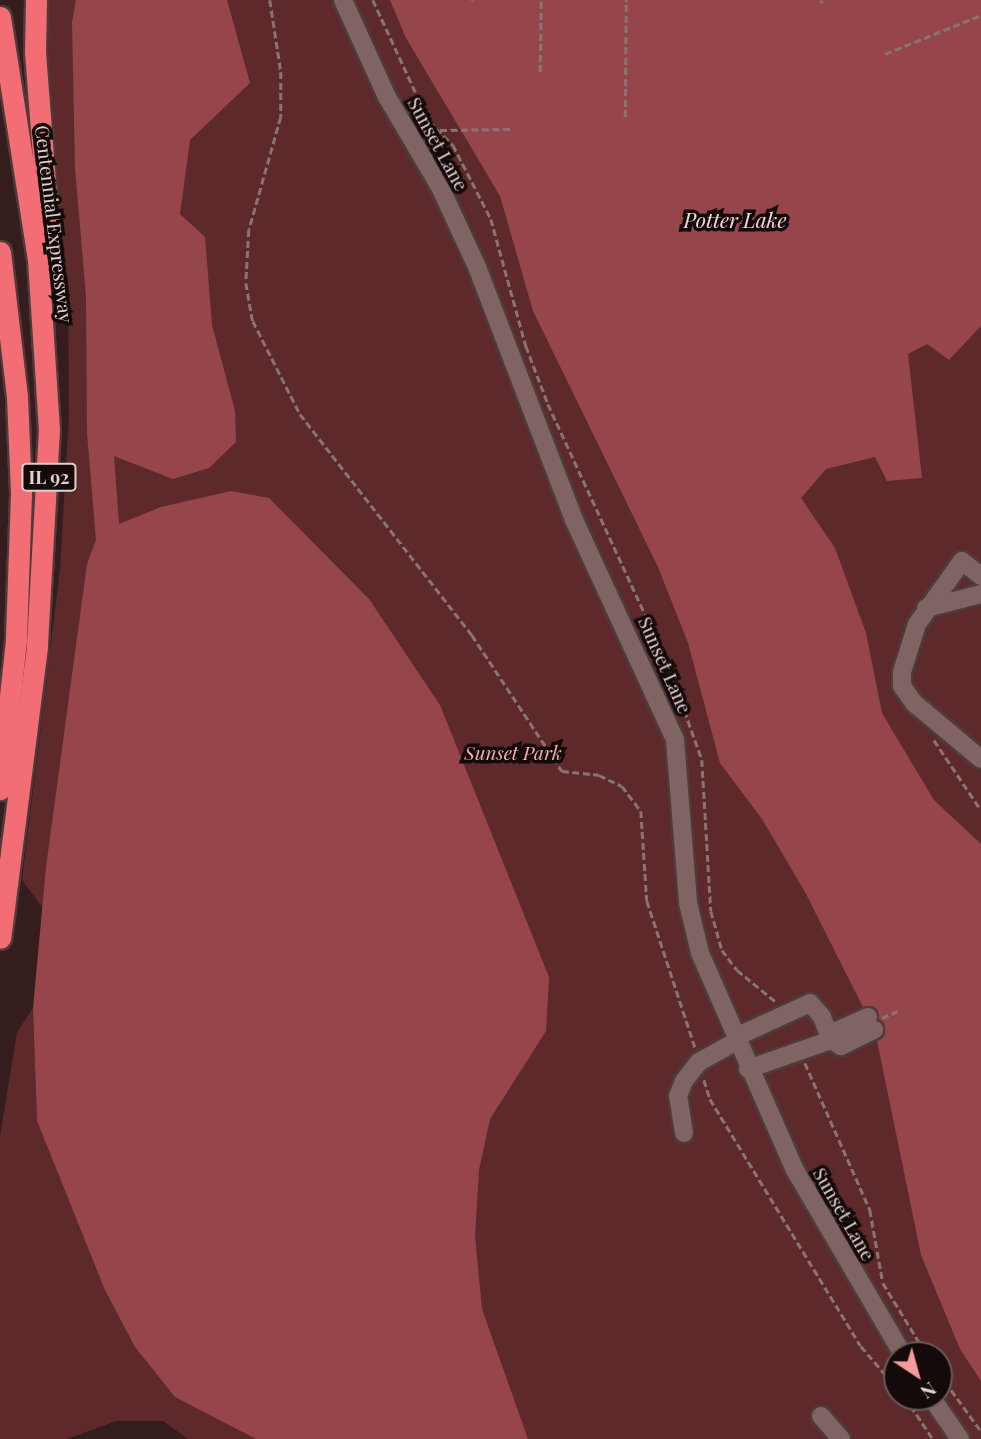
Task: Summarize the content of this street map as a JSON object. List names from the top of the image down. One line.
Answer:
{"streets":{"highway":["Centennial Expressway","IL 92"],"lane":["Sunset Lane"]},"water":["Potter Lake"],"parks":["Sunset Park"],"north":"bottom right"}
